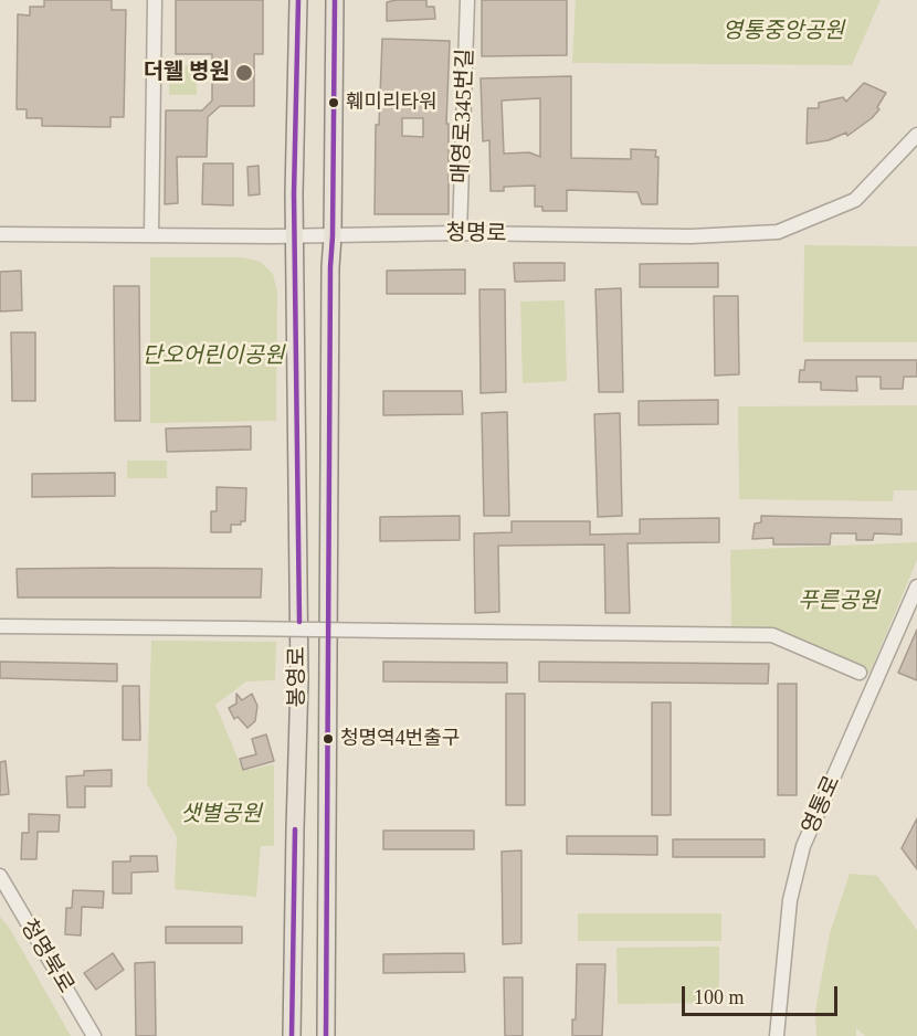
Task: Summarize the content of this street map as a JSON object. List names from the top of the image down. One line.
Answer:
{"streets":{"main road":["봉영로"],"street":["매영로345번길","청명로","영통로","청명북로"]},"crossings":[["매영로345번길","청명로"],["청명로","봉영로"]],"parks":["영통중앙공원","단오어린이공원","푸른공원","샛별공원"],"places":["더웰 병원","훼미리타워","청명역4번출구"],"scale_bar":"100 m"}
